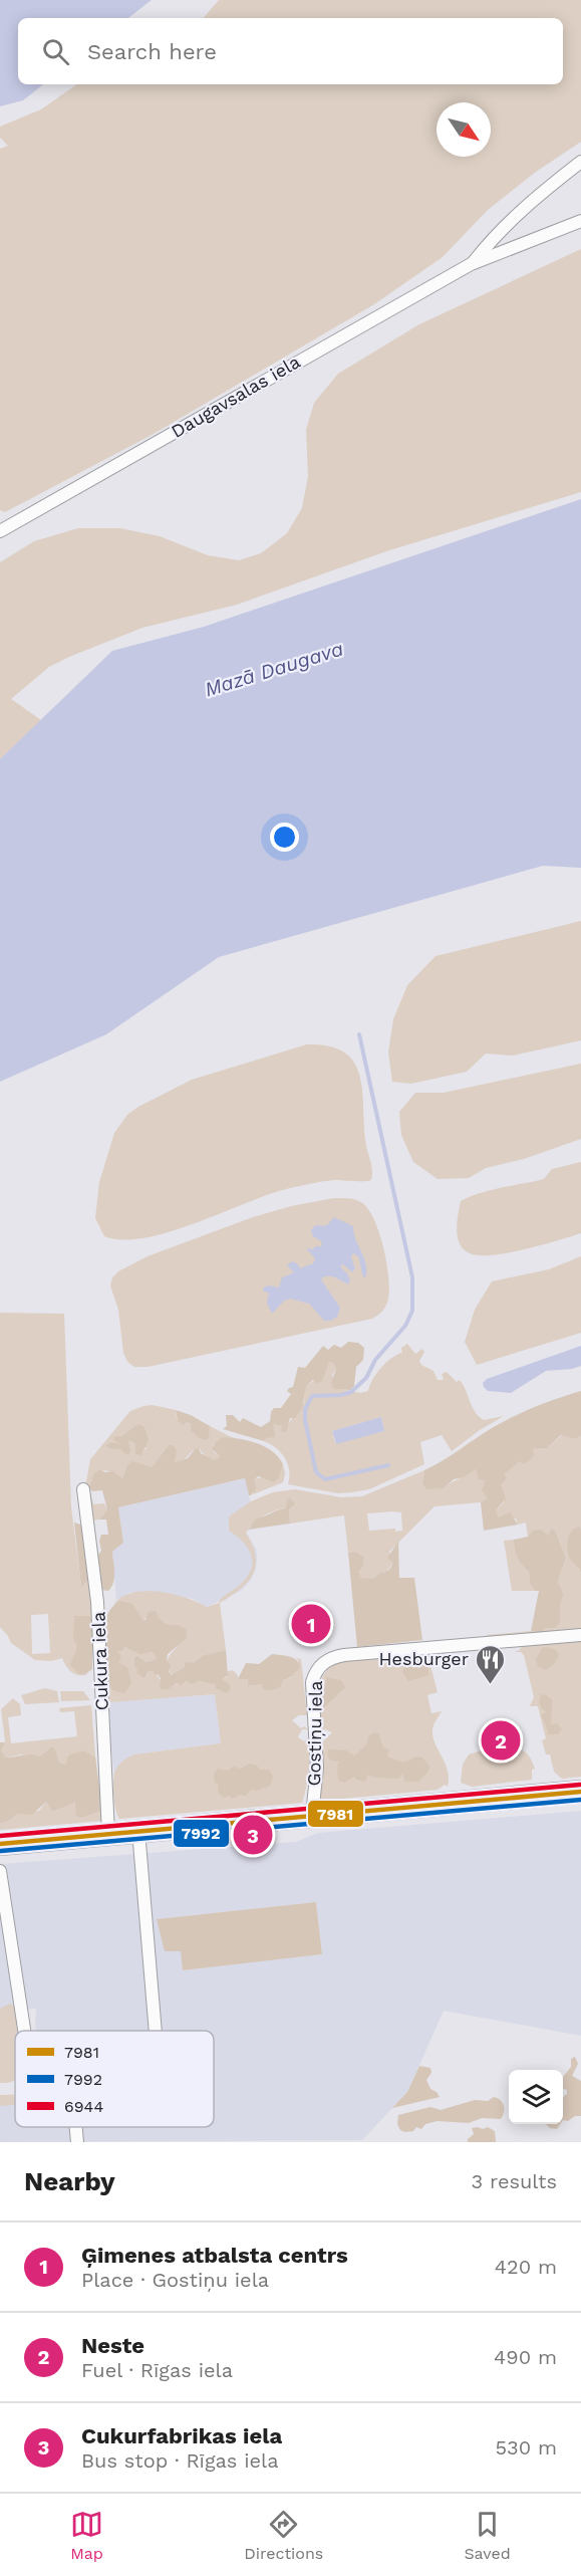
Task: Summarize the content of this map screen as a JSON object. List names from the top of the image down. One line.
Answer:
{"streets":{"street":["Daugavsalas iela","Cukura iela","Gostiņu iela"]},"water":["Mazā Daugava"],"places":{"restaurant":["Hesburger"]},"lines":["transit line 6944","transit line 7981","transit line 7992"],"legend":["7981","7992","6944"],"north":"bottom right","page":{"search":"Search here","pins":["1","2","3"],"heading":["Nearby","3 results"],"list":[{"mark":"1","name":"Ģimenes atbalsta centrs","note":"Place · Gostiņu iela","value":"420 m"},{"mark":"2","name":"Neste","note":"Fuel · Rīgas iela","value":"490 m"},{"mark":"3","name":"Cukurfabrikas iela","note":"Bus stop · Rīgas iela","value":"530 m"}],"nav":["Map","Directions","Saved"]}}
